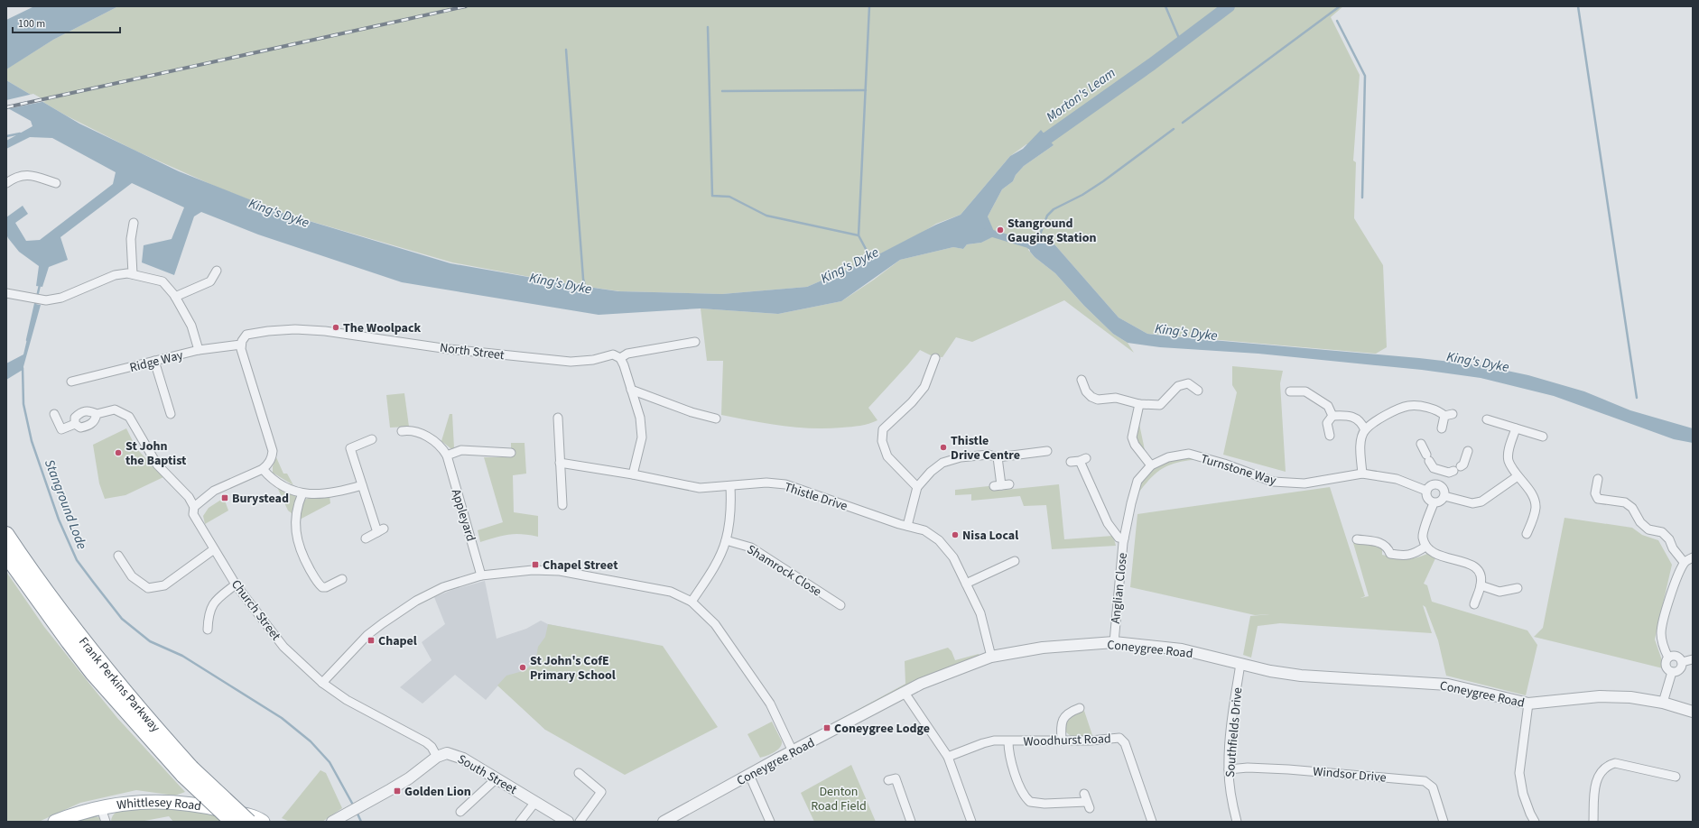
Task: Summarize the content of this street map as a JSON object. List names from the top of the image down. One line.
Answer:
{"streets":{"highway":["Frank Perkins Parkway"],"main road":["Whittlesey Road"],"street":["North Street","Ridge Way","Turnstone Way","Thistle Drive","Appleyard","Shamrock Close","Anglian Close","Church Street","Coneygree Road","Southfields Drive","Woodhurst Road","South Street","Windsor Drive"]},"crossings":[["North Street","Ridge Way"],["Turnstone Way","Anglian Close"],["Thistle Drive","Coneygree Road"],["Anglian Close","Coneygree Road"],["Church Street","South Street"],["Coneygree Road","Southfields Drive"],["Southfields Drive","Windsor Drive"]],"water":["Morton's Leam","King's Dyke","Stanground Lode"],"parks":["Denton Road Field"],"places":{"other":["Stanground Gauging Station","The Woolpack","Thistle Drive Centre","St John the Baptist","Nisa Local","St John's CofE Primary School"],"transit":["Burystead","Chapel Street","Chapel","Coneygree Lodge","Golden Lion"]},"scale_bar":"100 m"}
